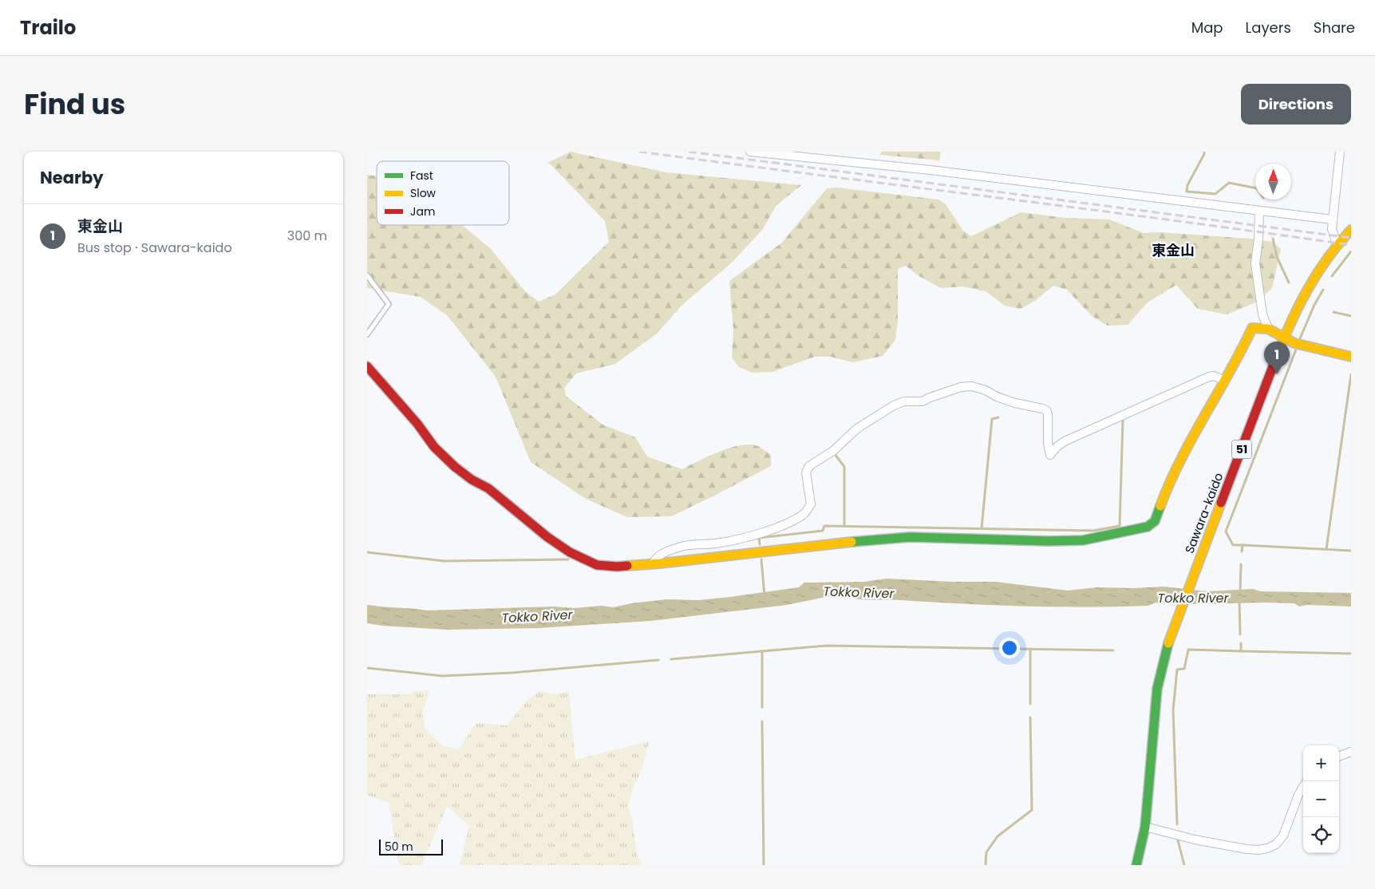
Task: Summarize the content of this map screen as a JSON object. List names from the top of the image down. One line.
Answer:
{"streets":{"main road":["51","Sawara-kaido"]},"crossings":[["51","Sawara-kaido"]],"districts":["東金山"],"water":["Tokko River"],"legend":["Fast","Slow","Jam"],"scale_bar":"50 m","north":"top","page":{"header":"Trailo","nav":["Map","Layers","Share"],"title":"Find us","buttons":"Directions","heading":"Nearby","list":[{"mark":"1","name":"東金山","note":"Bus stop · Sawara-kaido","value":"300 m"}],"pins":"1","map_buttons":["+","−"],"scale":"50 m"}}
